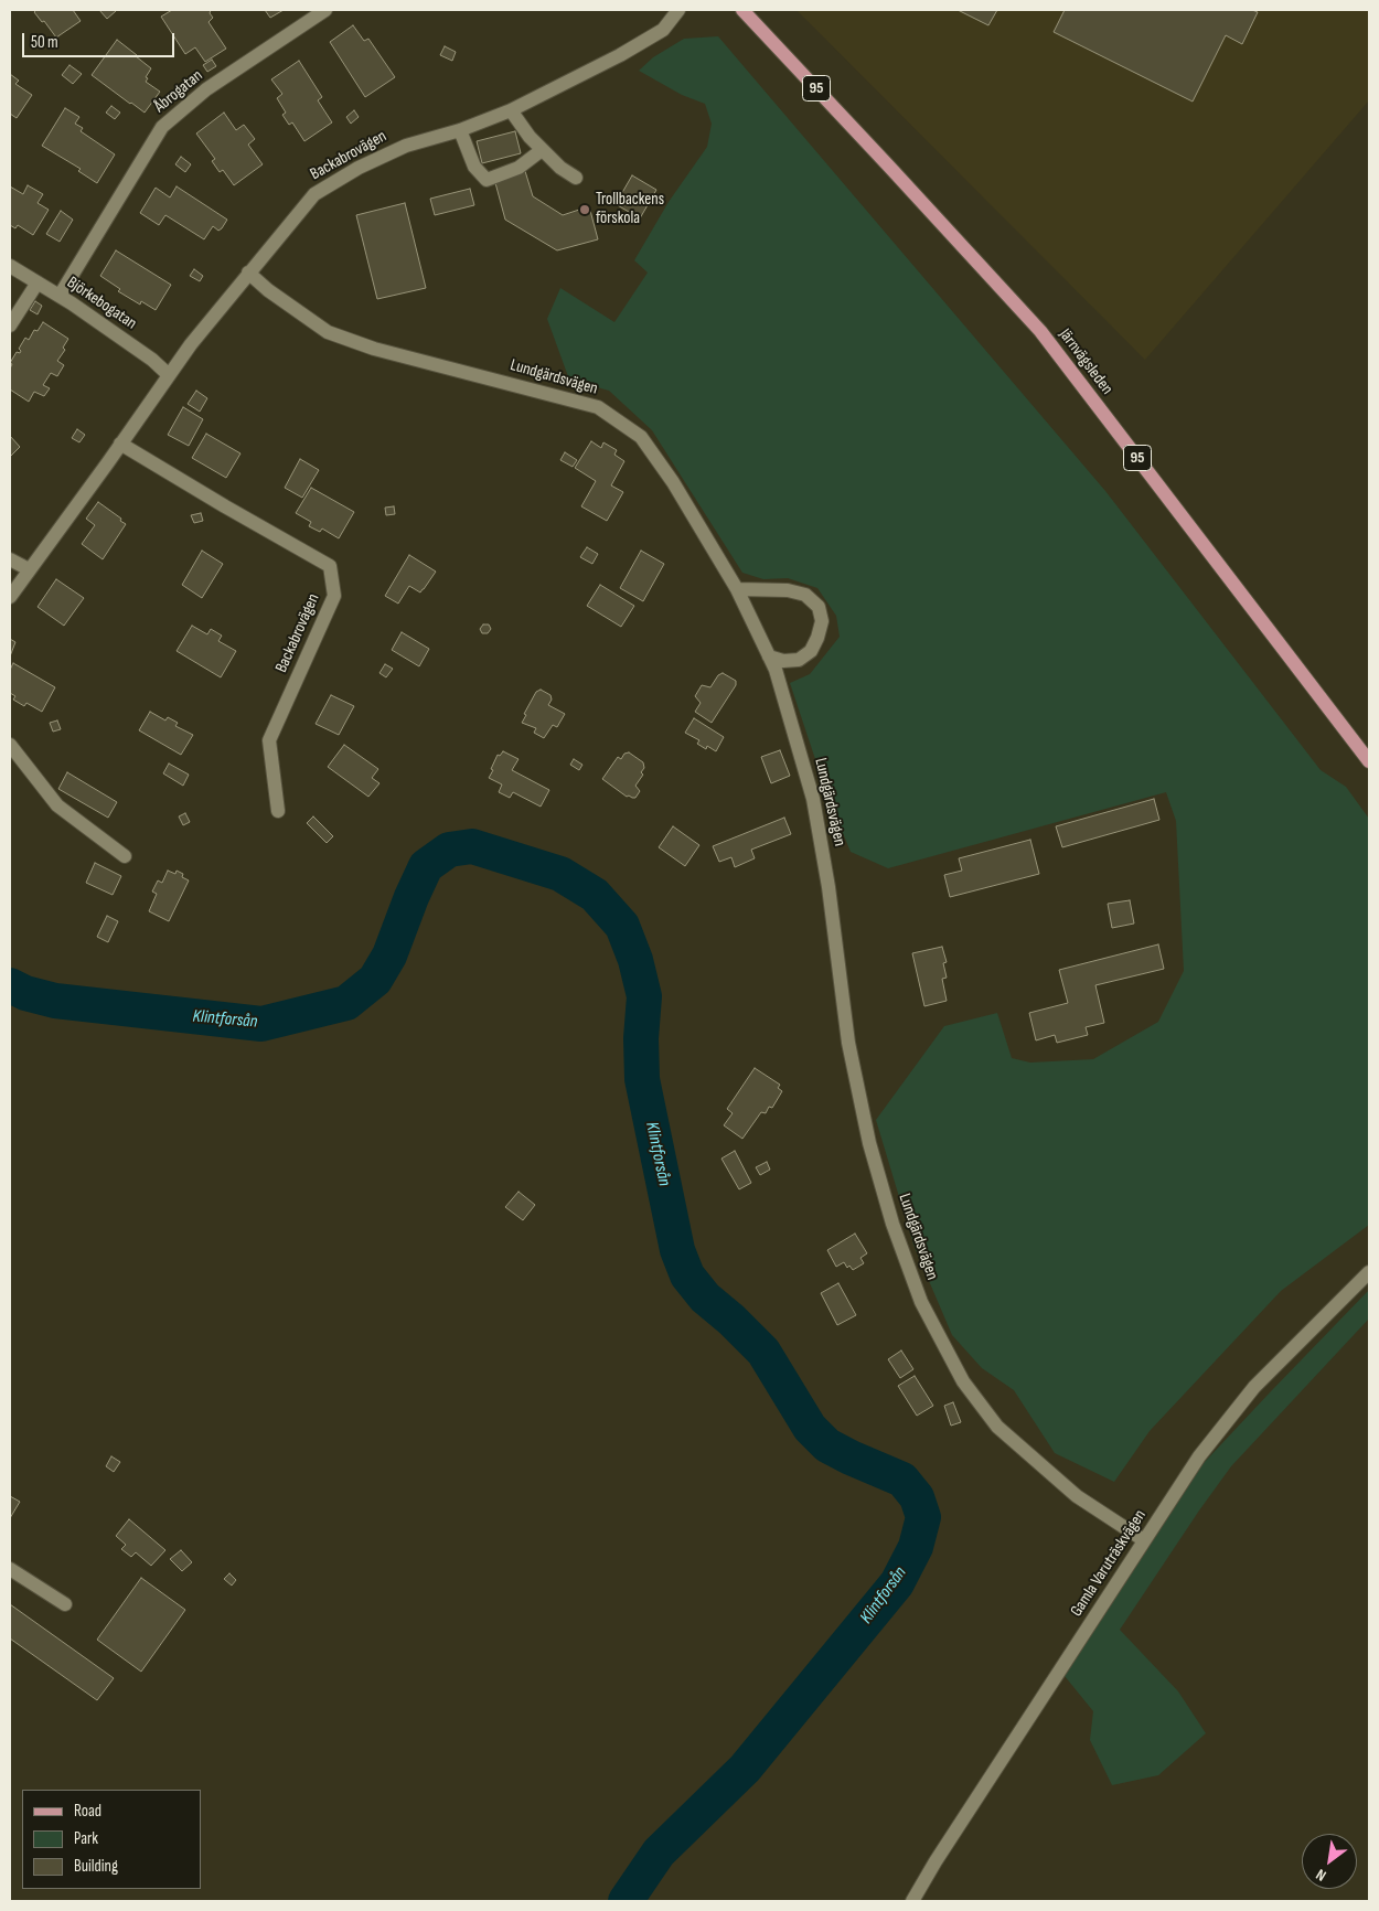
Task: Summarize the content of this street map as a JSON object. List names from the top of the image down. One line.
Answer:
{"streets":{"main road":["95","Järnvägsleden"],"street":["Åbrogatan","Backabrovägen","Björkebogatan","Lundgärdsvägen","Gamla Varuträskvägen"]},"crossings":[["Åbrogatan","Björkebogatan"],["Backabrovägen","Björkebogatan"],["Backabrovägen","Lundgärdsvägen"],["Lundgärdsvägen","Gamla Varuträskvägen"]],"water":["Klintforsån"],"places":["Trollbackens förskola"],"legend":["Road","Park","Building"],"scale_bar":"50 m","north":"bottom left"}
